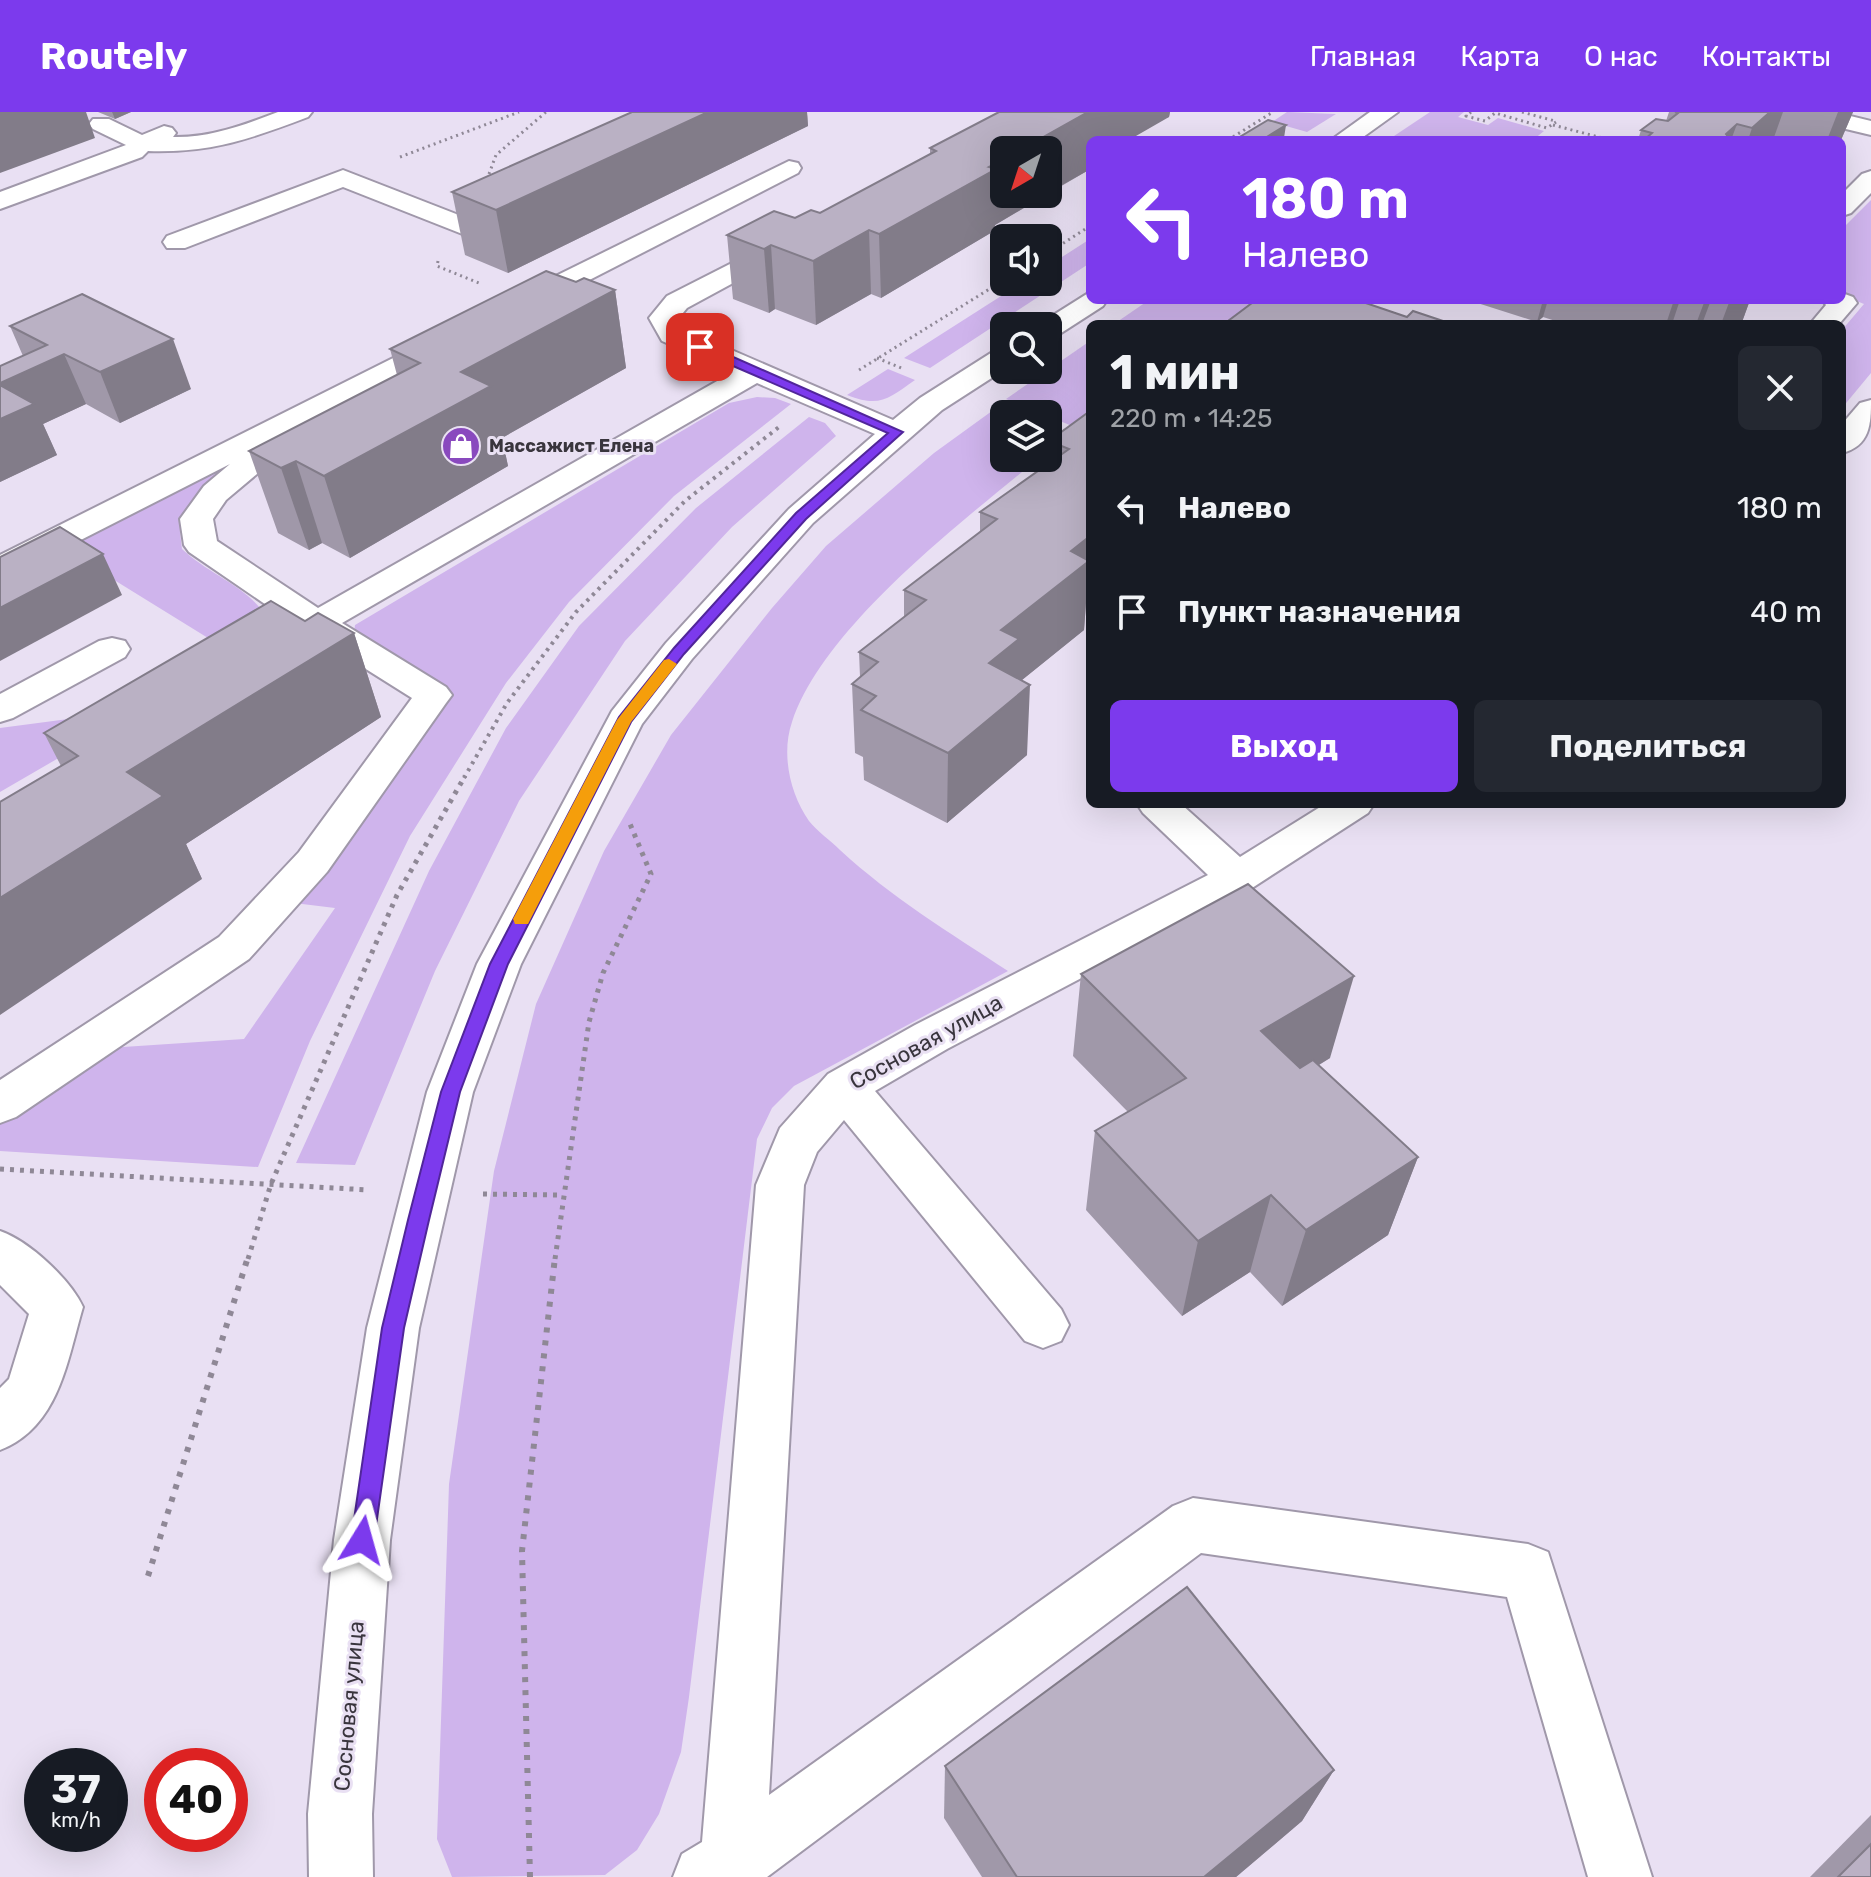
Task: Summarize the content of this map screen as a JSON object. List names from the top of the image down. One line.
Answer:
{"streets":{"street":["Сосновая улица"]},"places":{"shop":["Массажист Елена"]},"north":"bottom left","page":{"header":"Routely","nav":["Главная","Карта","О нас","Контакты"],"turn":["180 m","Налево"],"heading":["1 мин","220 m · 14:25"],"list":[{"name":"Налево","value":"180 m"},{"name":"Пункт назначения","value":"40 m"}],"buttons":["Выход","Поделиться"],"speed":"37 km/h","limit":"40"}}
